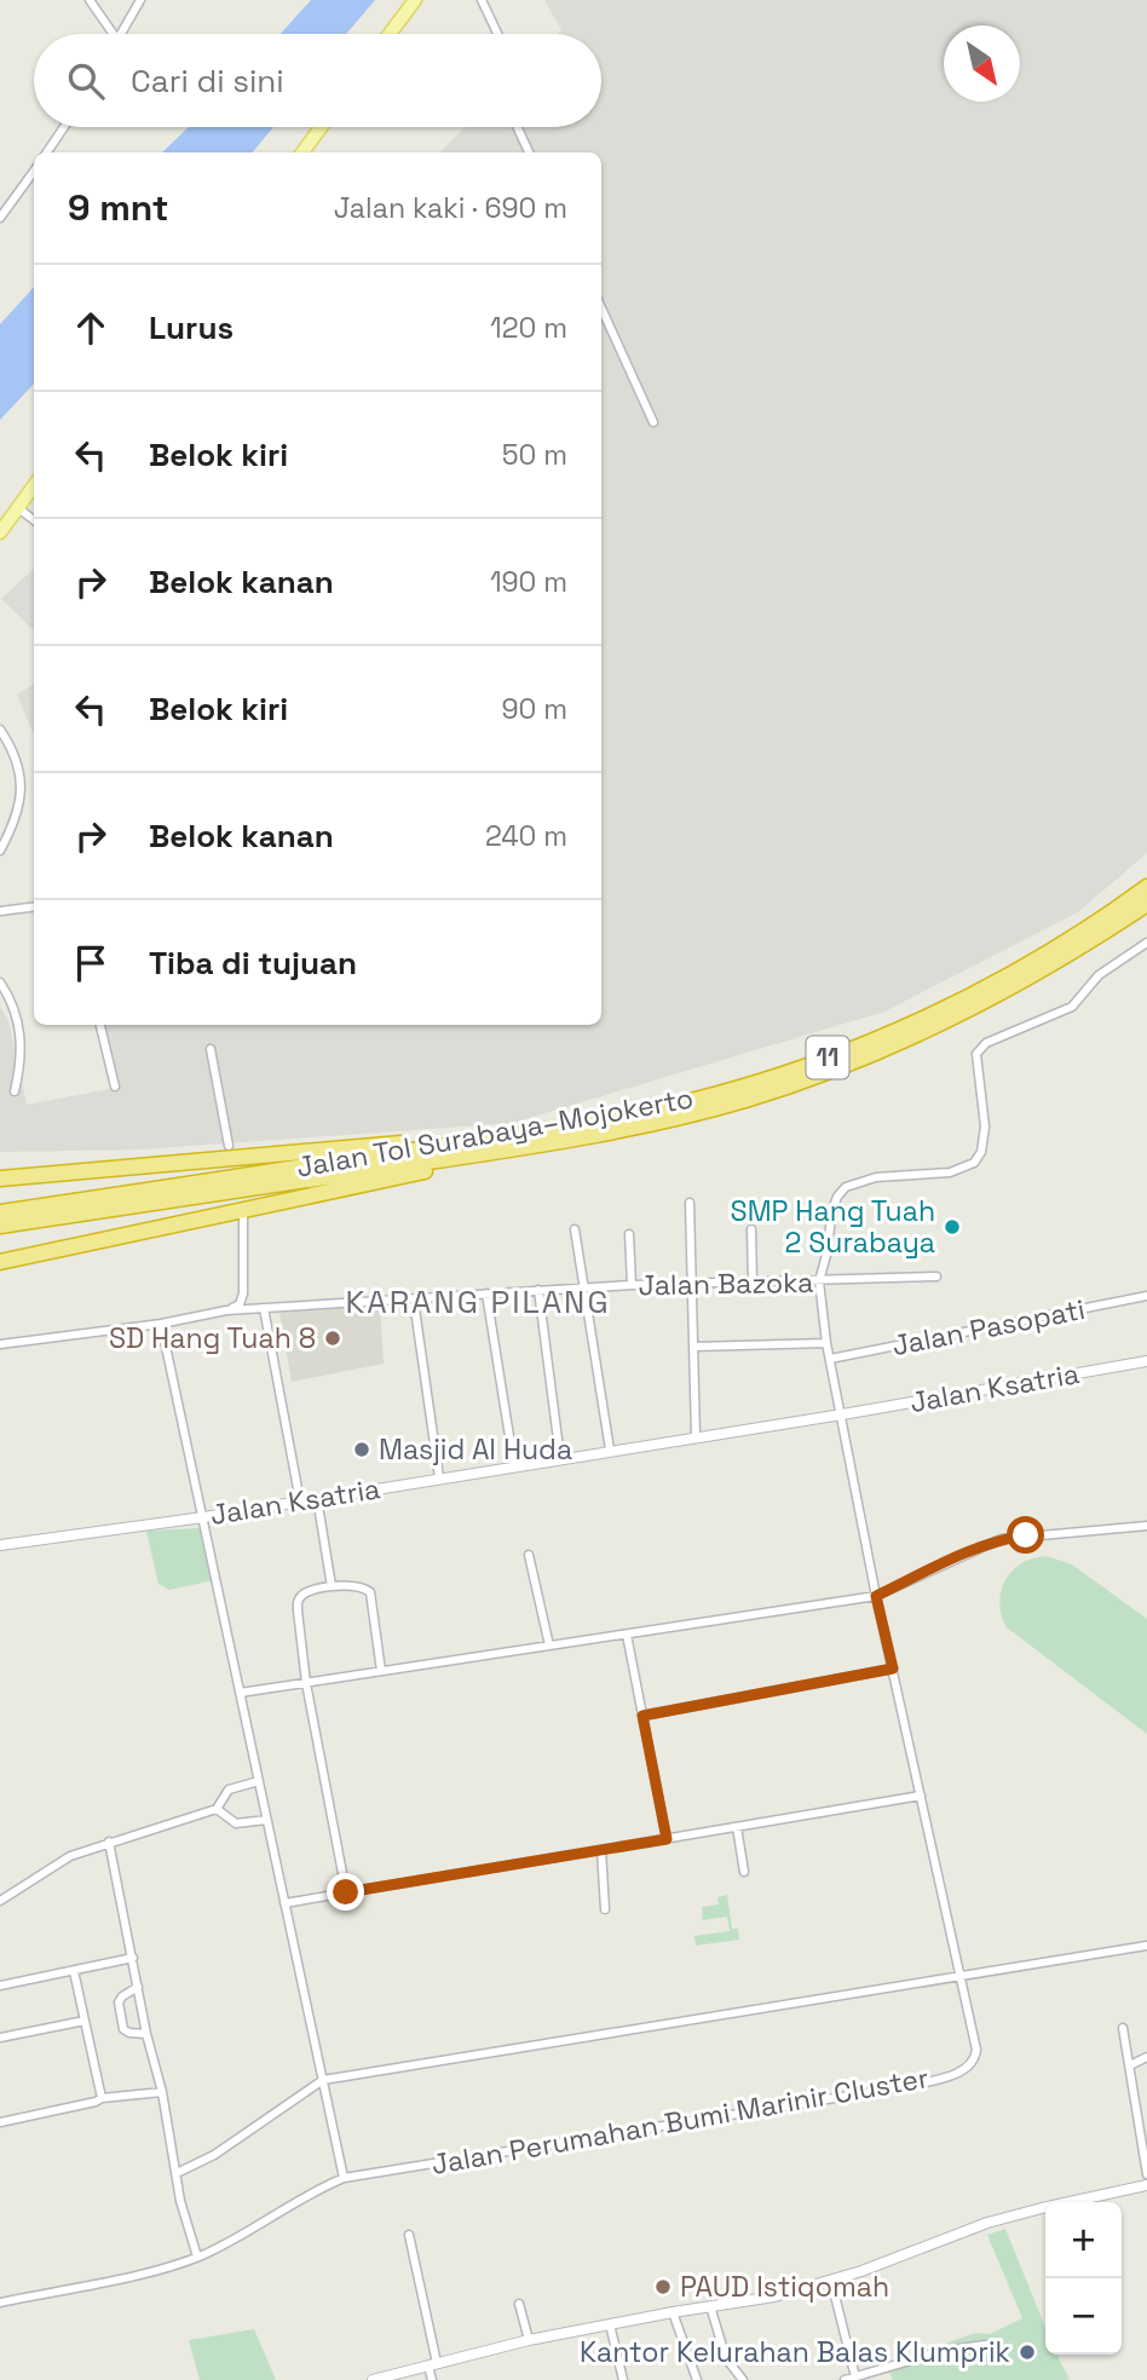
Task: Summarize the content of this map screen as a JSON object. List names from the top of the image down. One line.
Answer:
{"streets":{"highway":["11","Jalan Tol Surabaya–Mojokerto"],"street":["Jalan Bazoka","Jalan Pasopati","Jalan Ksatria","Jalan Perumahan Bumi Marinir Cluster"]},"crossings":[["Jalan Ksatria","Jalan Perumahan Bumi Marinir Cluster"]],"districts":["KARANG PILANG"],"places":["SMP Hang Tuah 2 Surabaya","SD Hang Tuah 8","Masjid Al Huda","PAUD Istiqomah","Kantor Kelurahan Balas Klumprik"],"north":"bottom right","page":{"search":"Cari di sini","heading":["9 mnt","Jalan kaki · 690 m"],"list":[["Lurus","120 m"],["Belok kiri","50 m"],["Belok kanan","190 m"],["Belok kiri","90 m"],["Belok kanan","240 m"],"Tiba di tujuan"],"map_buttons":["+","−"]}}
